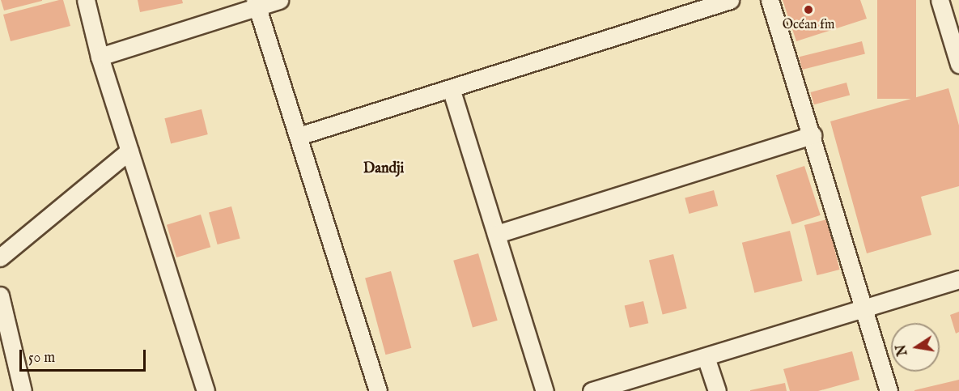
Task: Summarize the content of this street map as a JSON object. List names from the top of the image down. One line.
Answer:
{"districts":["Dandji"],"places":["Océan fm"],"scale_bar":"50 m","north":"left"}
